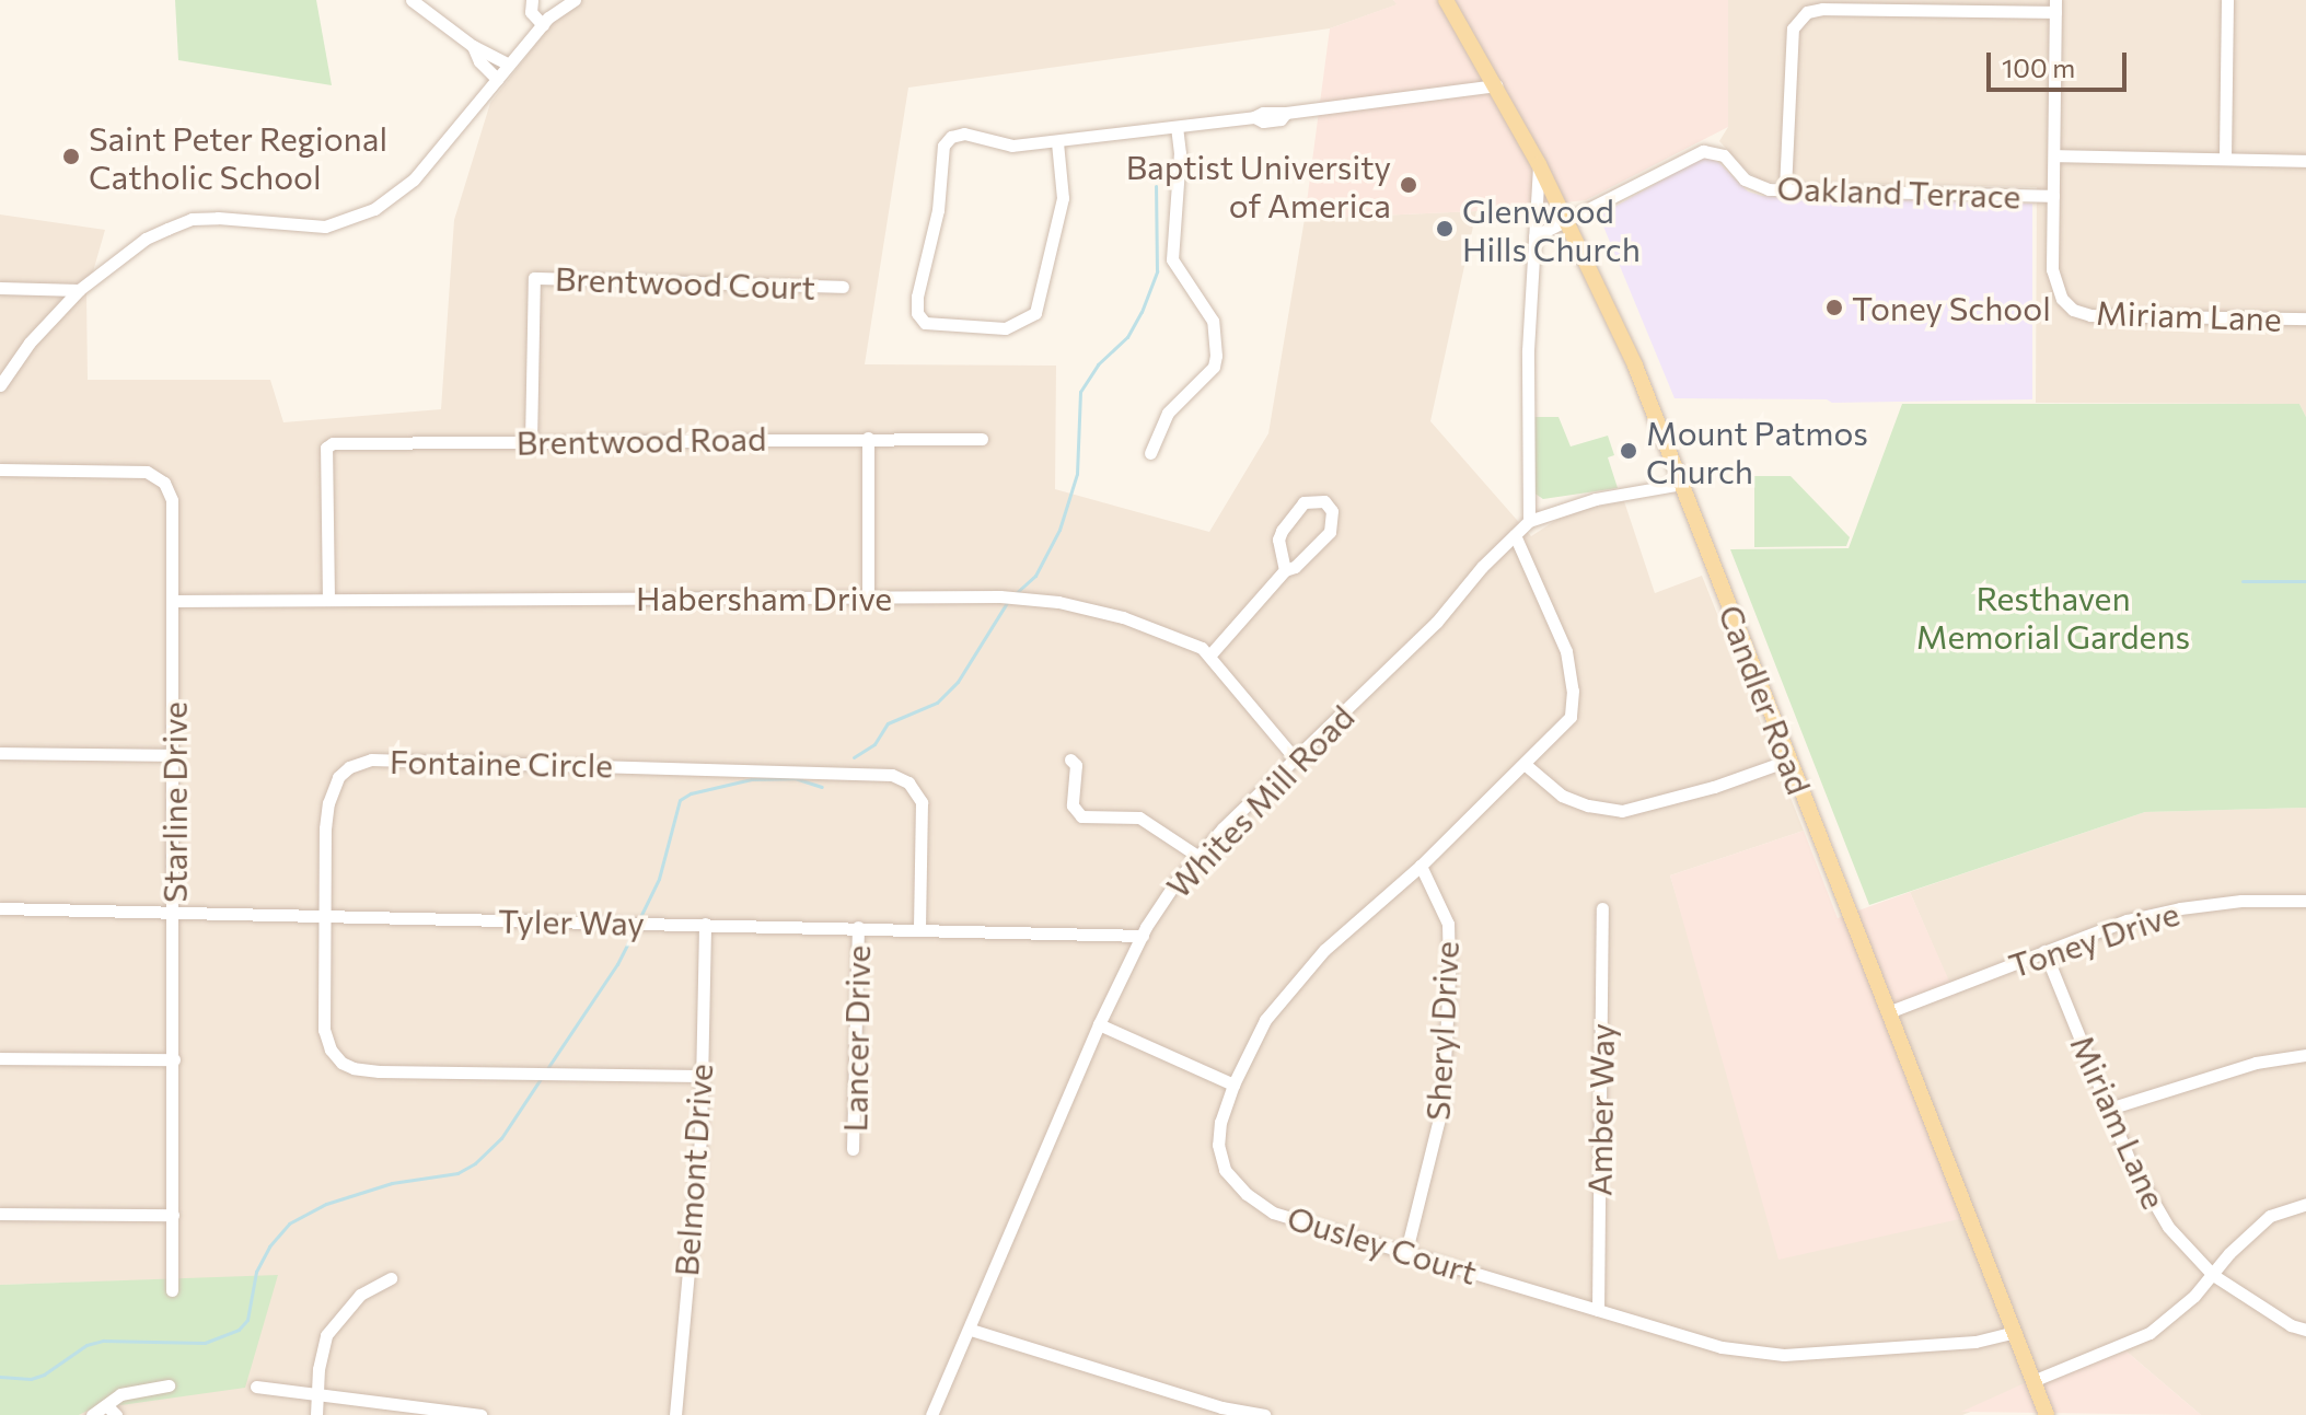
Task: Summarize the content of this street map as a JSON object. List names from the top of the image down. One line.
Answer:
{"streets":{"main road":["Candler Road"],"street":["Oakland Terrace","Brentwood Court","Miriam Lane","Brentwood Road","Habersham Drive","Fontaine Circle","Whites Mill Road","Starline Drive","Tyler Way","Toney Drive","Sheryl Drive","Lancer Drive","Amber Way","Belmont Drive","Ousley Court"]},"crossings":[["Oakland Terrace","Miriam Lane"],["Oakland Terrace","Candler Road"],["Brentwood Court","Brentwood Road"],["Miriam Lane","Toney Drive"],["Brentwood Road","Habersham Drive"],["Habersham Drive","Starline Drive"],["Candler Road","Whites Mill Road"],["Candler Road","Toney Drive"],["Candler Road","Ousley Court"],["Fontaine Circle","Tyler Way"],["Fontaine Circle","Belmont Drive"],["Whites Mill Road","Tyler Way"],["Whites Mill Road","Ousley Court"],["Starline Drive","Tyler Way"],["Tyler Way","Lancer Drive"],["Tyler Way","Belmont Drive"],["Sheryl Drive","Ousley Court"],["Amber Way","Ousley Court"]],"parks":["Resthaven Memorial Gardens"],"places":["Saint Peter Regional Catholic School","Baptist University of America","Glenwood Hills Church","Toney School","Mount Patmos Church"],"scale_bar":"100 m"}
